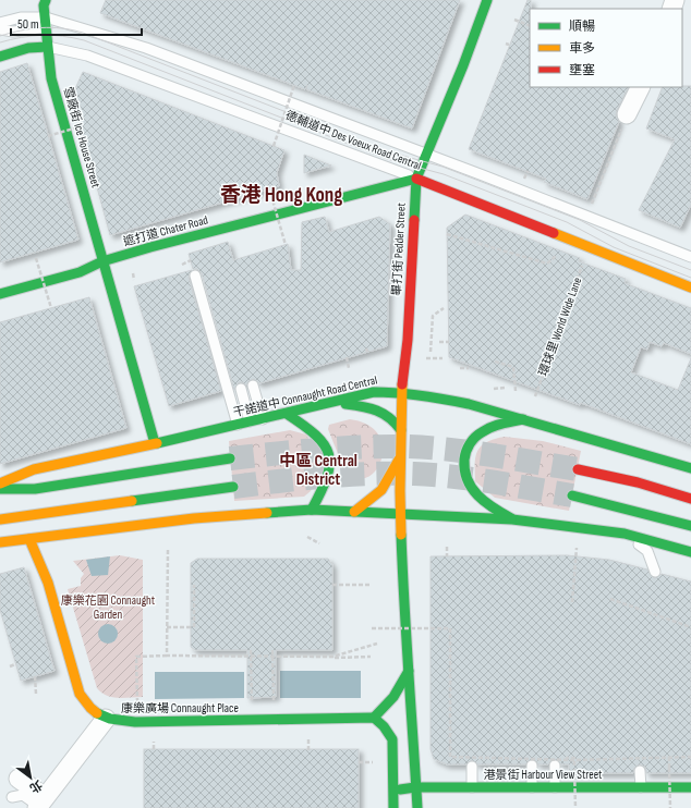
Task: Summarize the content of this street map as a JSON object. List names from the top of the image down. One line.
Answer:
{"streets":{"main road":["雪廠街 Ice House Street","德輔道中 Des Voeux Road Central","遮打道 Chater Road","畢打街 Pedder Street","干諾道中 Connaught Road Central","康樂廣場 Connaught Place","港景街 Harbour View Street"],"path":["環球里 World Wide Lane"]},"crossings":[["雪廠街 Ice House Street","德輔道中 Des Voeux Road Central"],["雪廠街 Ice House Street","遮打道 Chater Road"],["雪廠街 Ice House Street","干諾道中 Connaught Road Central"],["德輔道中 Des Voeux Road Central","遮打道 Chater Road"],["德輔道中 Des Voeux Road Central","畢打街 Pedder Street"],["遮打道 Chater Road","畢打街 Pedder Street"],["畢打街 Pedder Street","干諾道中 Connaught Road Central"]],"districts":["香港 Hong Kong","中區 Central District"],"parks":["康樂花園 Connaught Garden"],"legend":["順暢","車多","壅塞"],"scale_bar":"50 m","north":"bottom right"}
